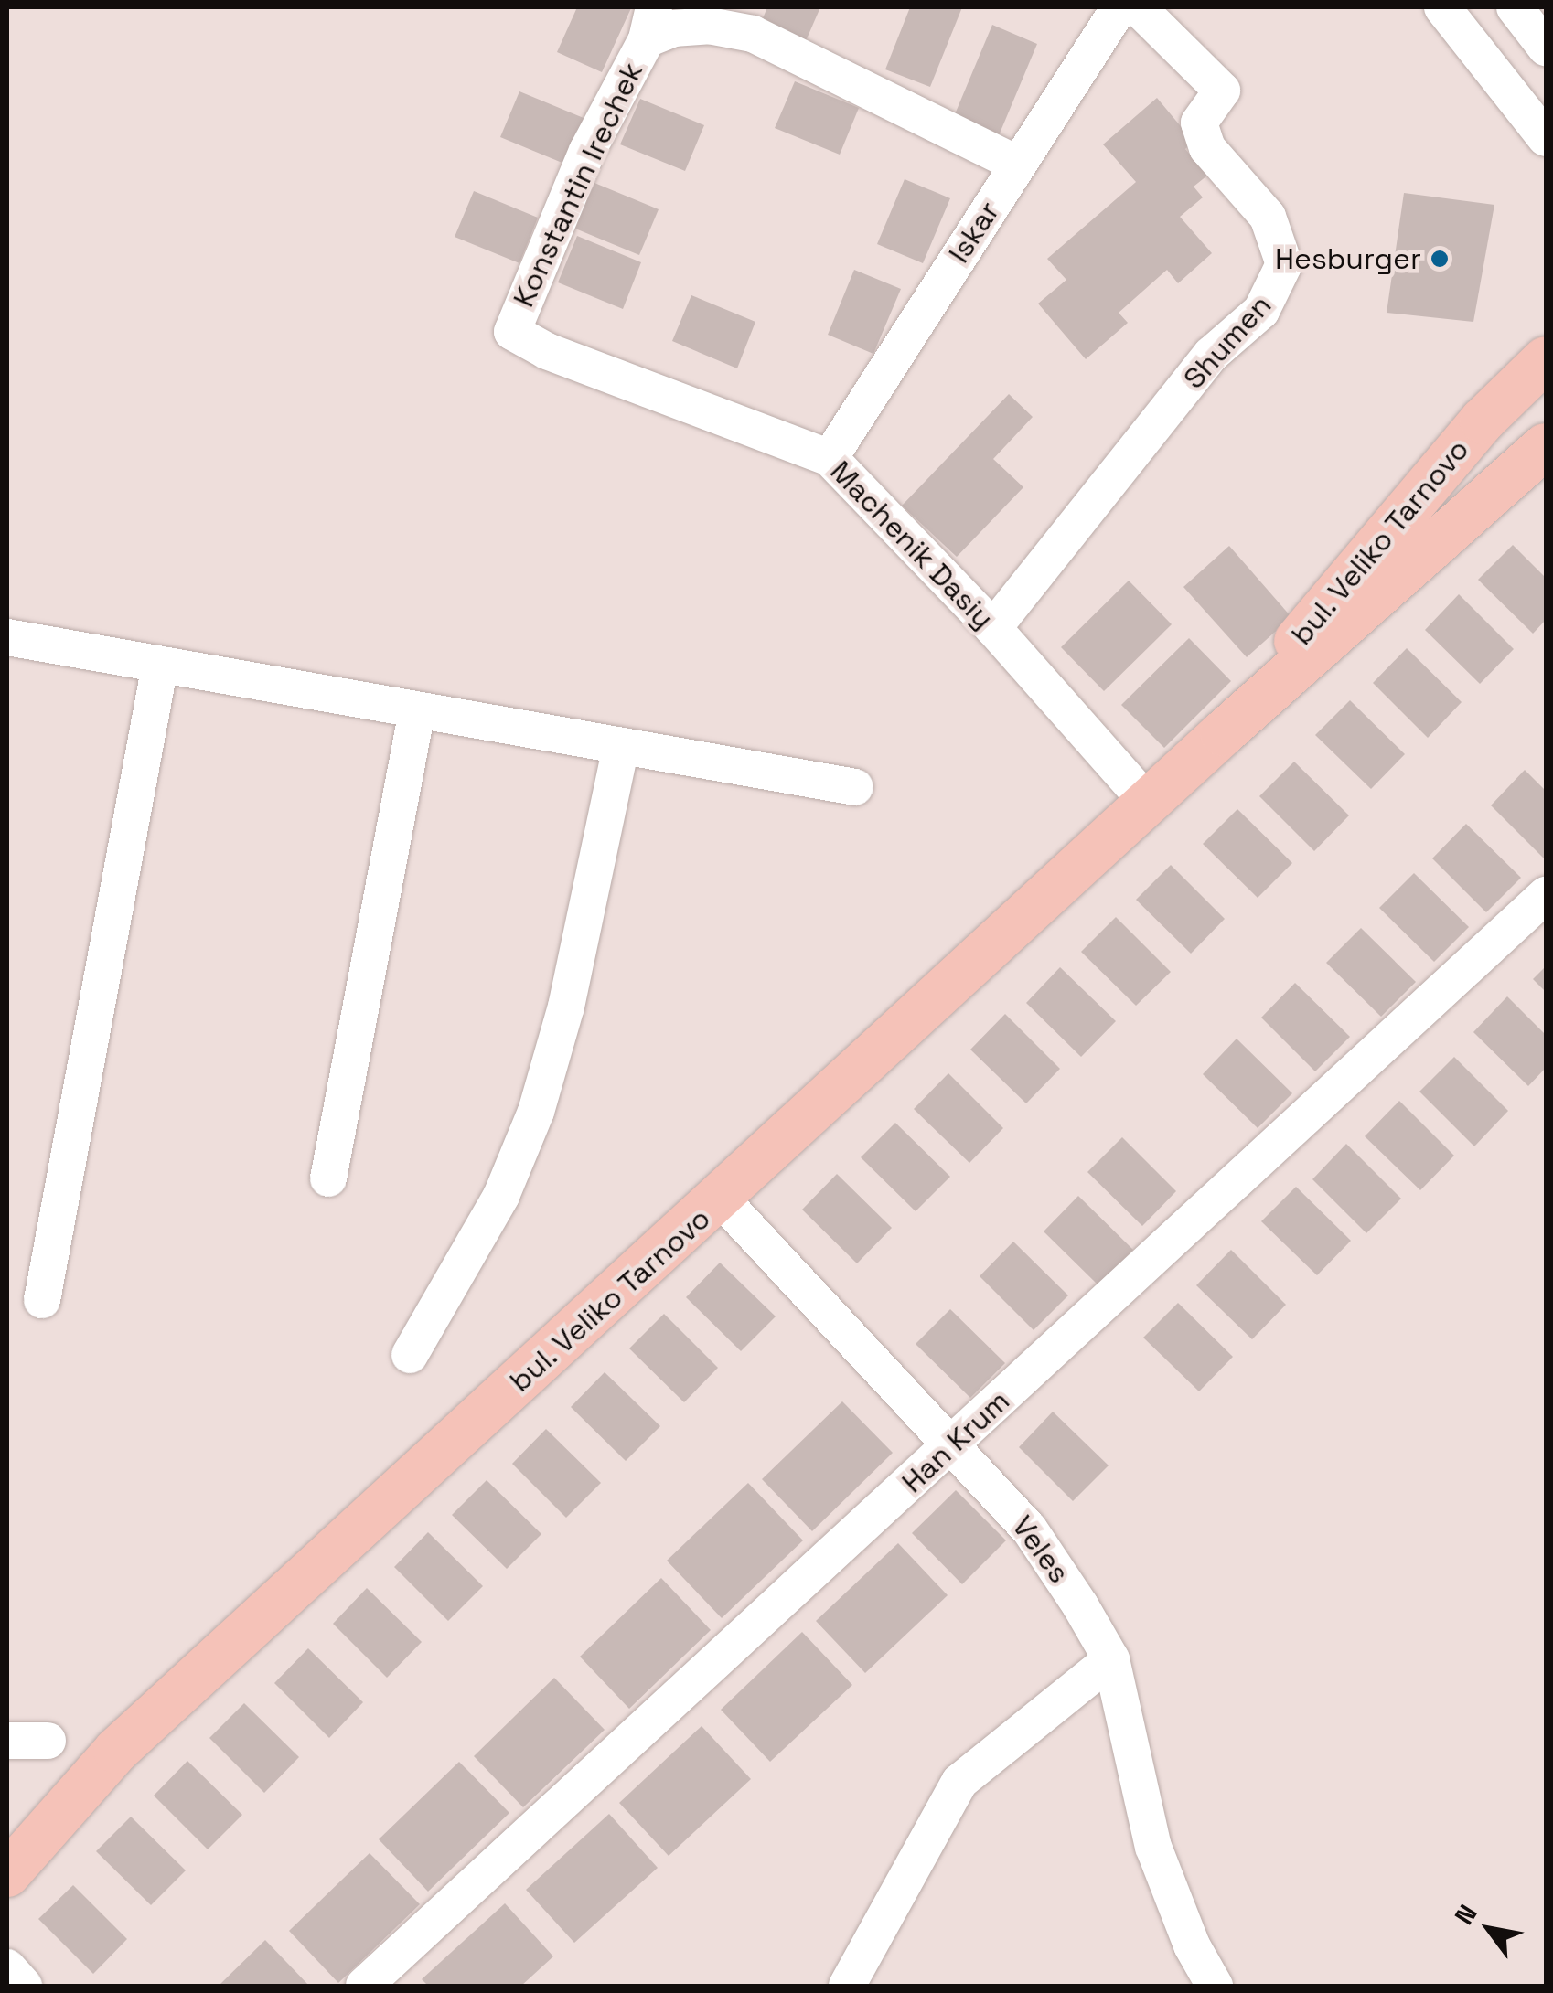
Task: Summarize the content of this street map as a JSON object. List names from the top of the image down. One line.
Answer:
{"streets":{"main road":["bul. Veliko Tarnovo"],"street":["Konstantin Irechek","Iskar","Shumen","Machenik Dasiy","Han Krum","Veles"]},"crossings":[["Konstantin Irechek","Machenik Dasiy"],["Iskar","Machenik Dasiy"],["Shumen","Machenik Dasiy"],["bul. Veliko Tarnovo","Machenik Dasiy"],["bul. Veliko Tarnovo","Veles"],["Han Krum","Veles"]],"places":["Hesburger"],"north":"top left"}
